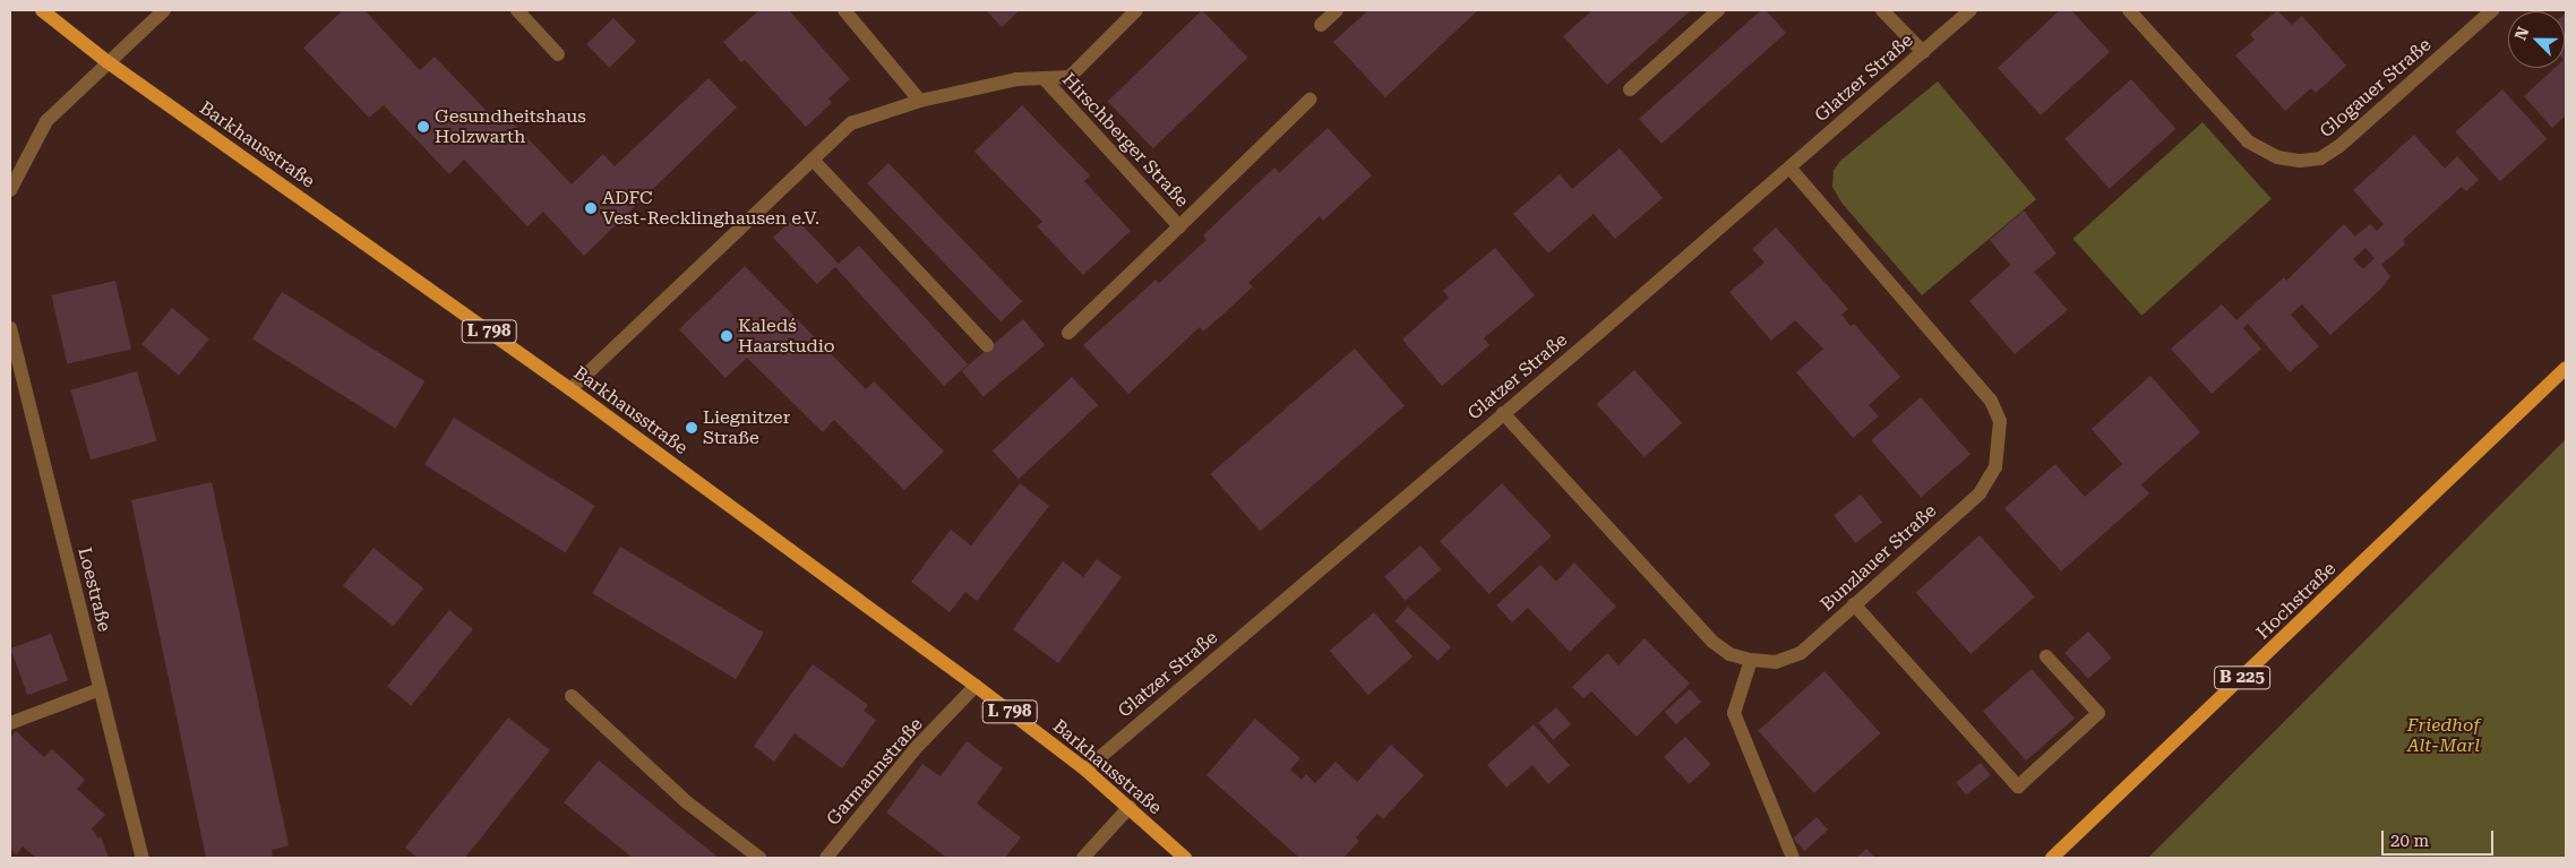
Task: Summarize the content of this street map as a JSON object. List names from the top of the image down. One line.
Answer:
{"streets":{"main road":["Barkhausstraße","L 798","Hochstraße","B 225"],"street":["Glatzer Straße","Glogauer Straße","Hirschberger Straße","Bunzlauer Straße","Loestraße","Garmannstraße"]},"crossings":[["Glatzer Straße","Barkhausstraße"],["Glatzer Straße","Bunzlauer Straße"],["Hirschberger Straße","Barkhausstraße"],["Barkhausstraße","Garmannstraße"]],"parks":["Friedhof Alt-Marl"],"places":["Gesundheitshaus Holzwarth","ADFC Vest-Recklinghausen e.V.","Kaled´s Haarstudio","Liegnitzer Straße"],"scale_bar":"20 m","north":"top left"}
